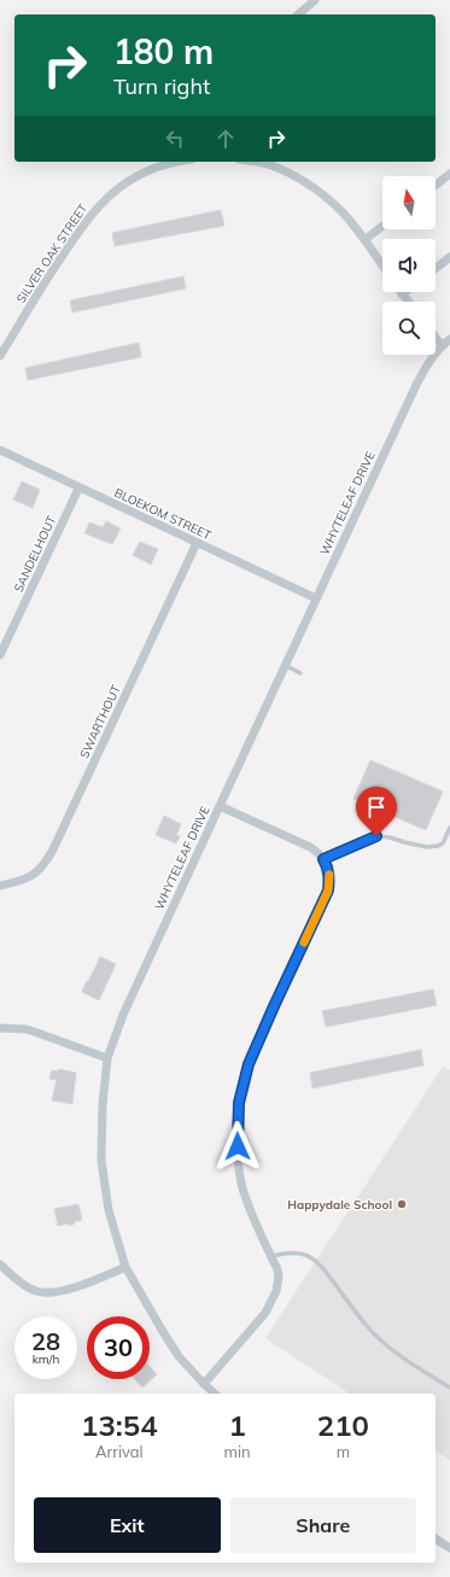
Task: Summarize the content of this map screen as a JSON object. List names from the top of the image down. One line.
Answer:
{"streets":{"street":["SILVER OAK STREET","WHYTELEAF DRIVE","BLOEKOM STREET","SANDELHOUT","SWARTHOUT"]},"crossings":[["WHYTELEAF DRIVE","BLOEKOM STREET"],["BLOEKOM STREET","SANDELHOUT"],["BLOEKOM STREET","SWARTHOUT"]],"places":["Happydale School"],"north":"top","page":{"turn":["180 m","Turn right"],"speed":"28 km/h","limit":"30","eta":["13:54","Arrival","1","min","210","m"],"buttons":["Exit","Share"]}}
